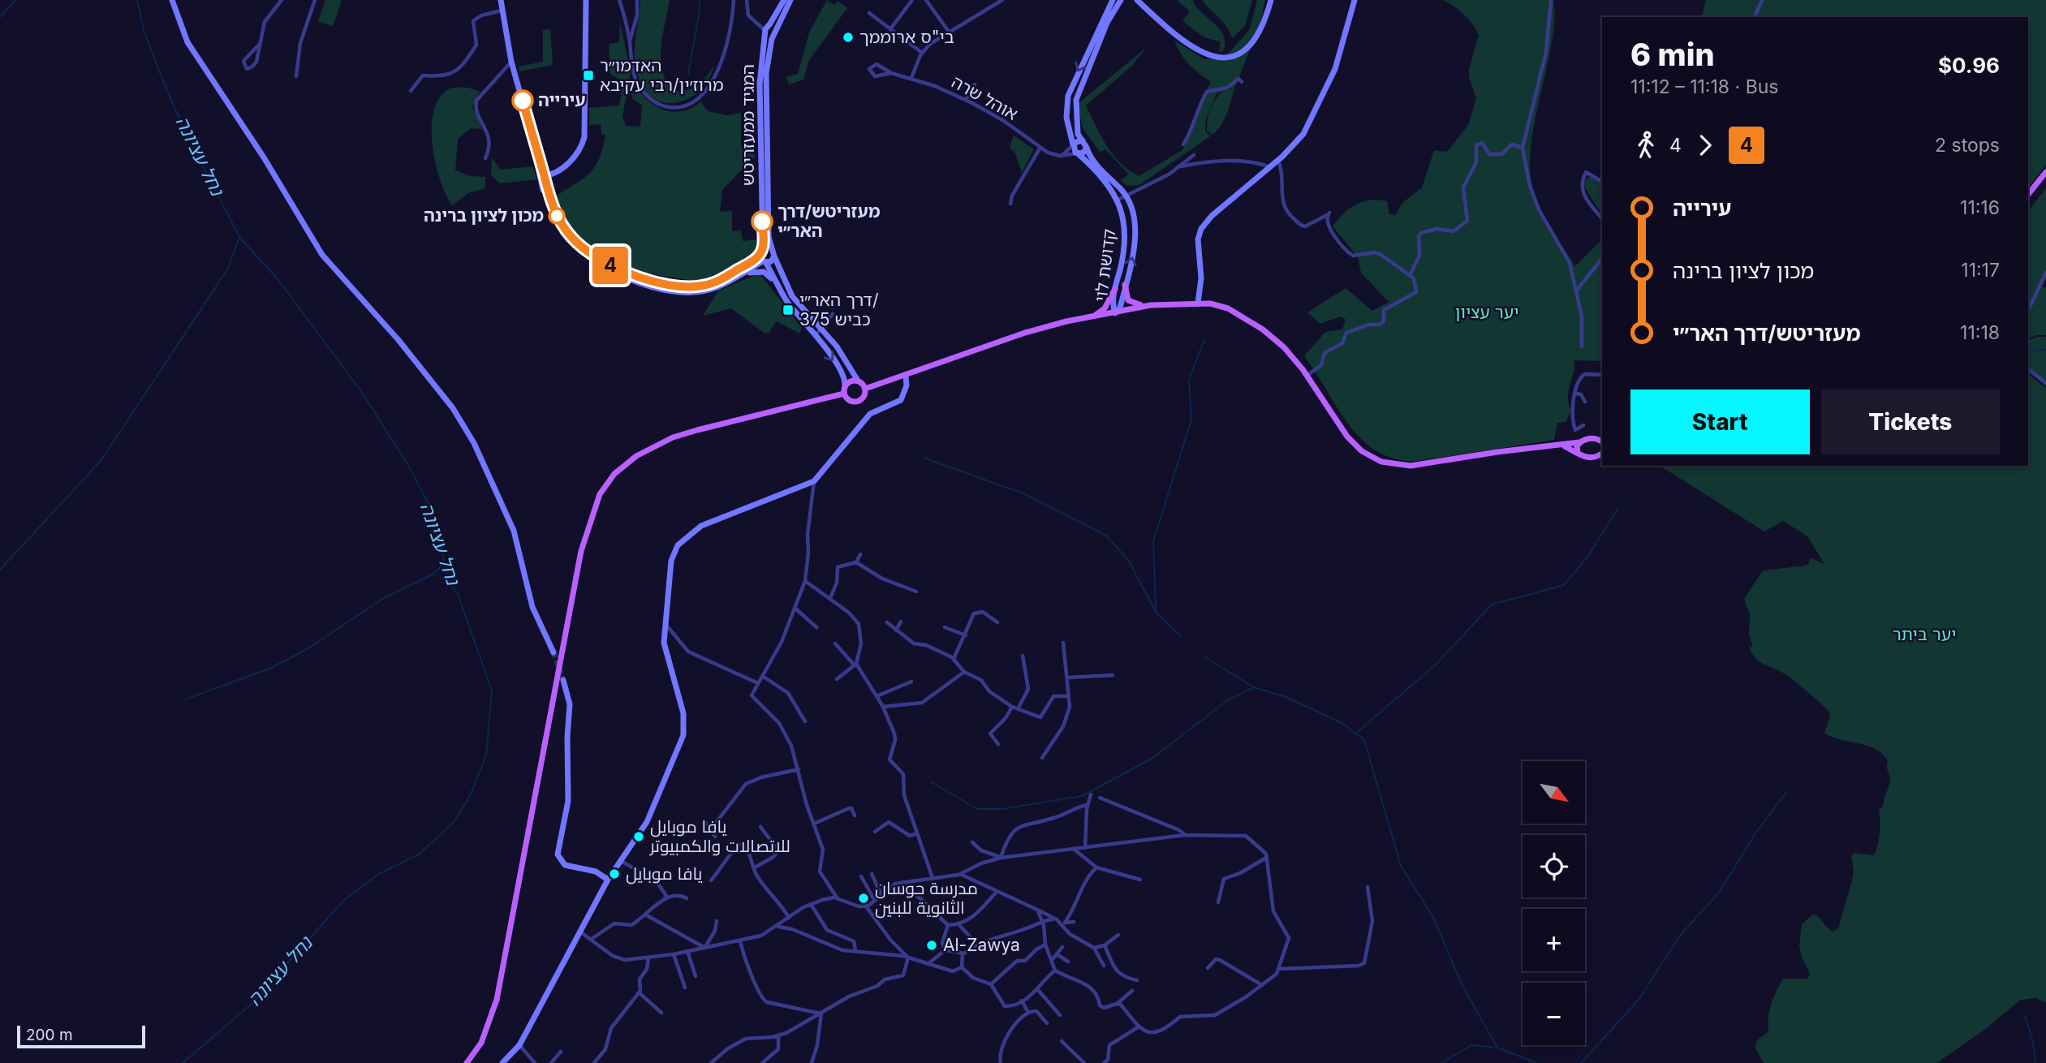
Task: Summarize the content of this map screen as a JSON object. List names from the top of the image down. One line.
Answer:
{"streets":{"street":["אוהל שרה","המגיד ממעזריטש","קדושת לוי"]},"crossings":[["אוהל שרה","קדושת לוי"]],"water":["נחל עציונה"],"parks":["יער עציון","יער ביתר"],"places":{"other":["בי\"ס ארוממך","עירייה","מכון לציון ברינה","מעזריטש/דרך האר״י","يافا موبايل للاتصالات والكمبيوتر","يافا موبايل","مدرسة حوسان الثانوية للبنين","Al-Zawya"],"transit":["האדמו״ר מרוז׳ין/רבי עקיבא","דרך האר״י/ כביש 375"]},"lines":["bus line 4"],"scale_bar":"200 m","north":"bottom right","page":{"on_map":"4","heading":["6 min","11:12 – 11:18 · Bus","$0.96"],"legs":["4","4","2 stops"],"list":[{"name":"עירייה","value":"11:16"},{"name":"מכון לציון ברינה","value":"11:17"},{"name":"מעזריטש/דרך האר״י","value":"11:18"}],"buttons":["Start","Tickets"],"map_buttons":["+","−"],"scale":"200 m"}}
